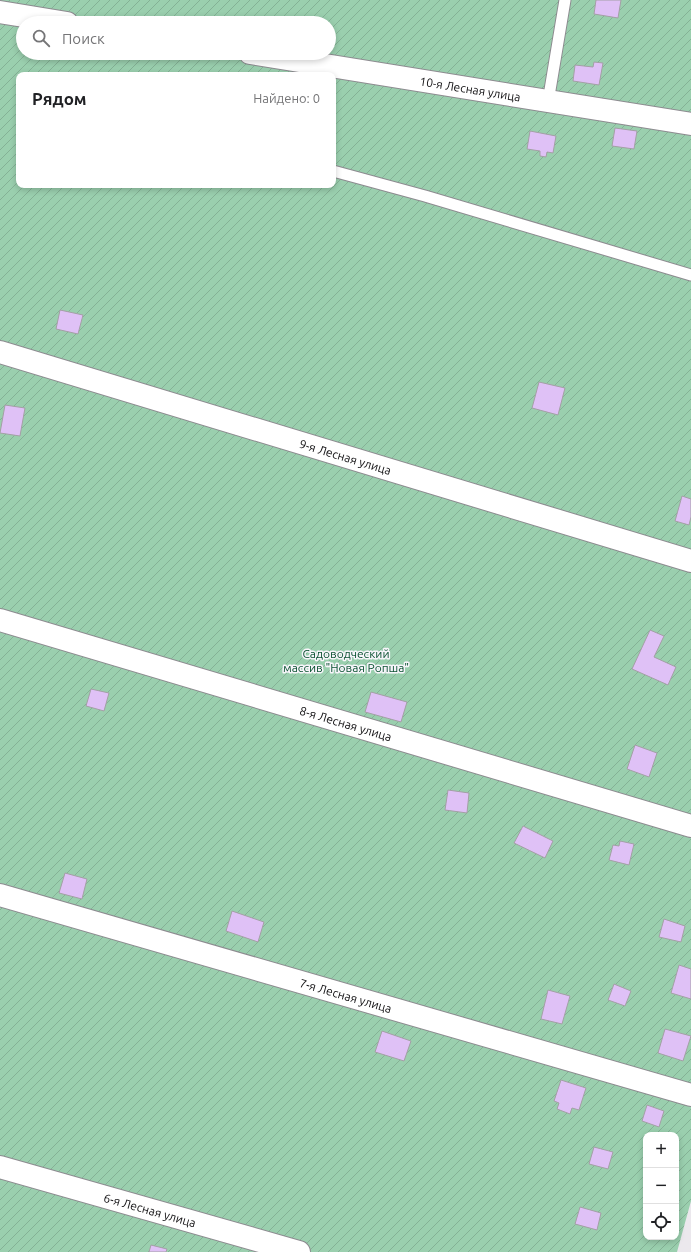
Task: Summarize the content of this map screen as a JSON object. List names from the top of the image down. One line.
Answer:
{"streets":{"street":["10-я Лесная улица","9-я Лесная улица","8-я Лесная улица","7-я Лесная улица","6-я Лесная улица"]},"parks":["Садоводческий массив \"Новая Ропша\""],"page":{"search":"Поиск","heading":["Рядом","Найдено: 0"],"map_buttons":["+","−"]}}
